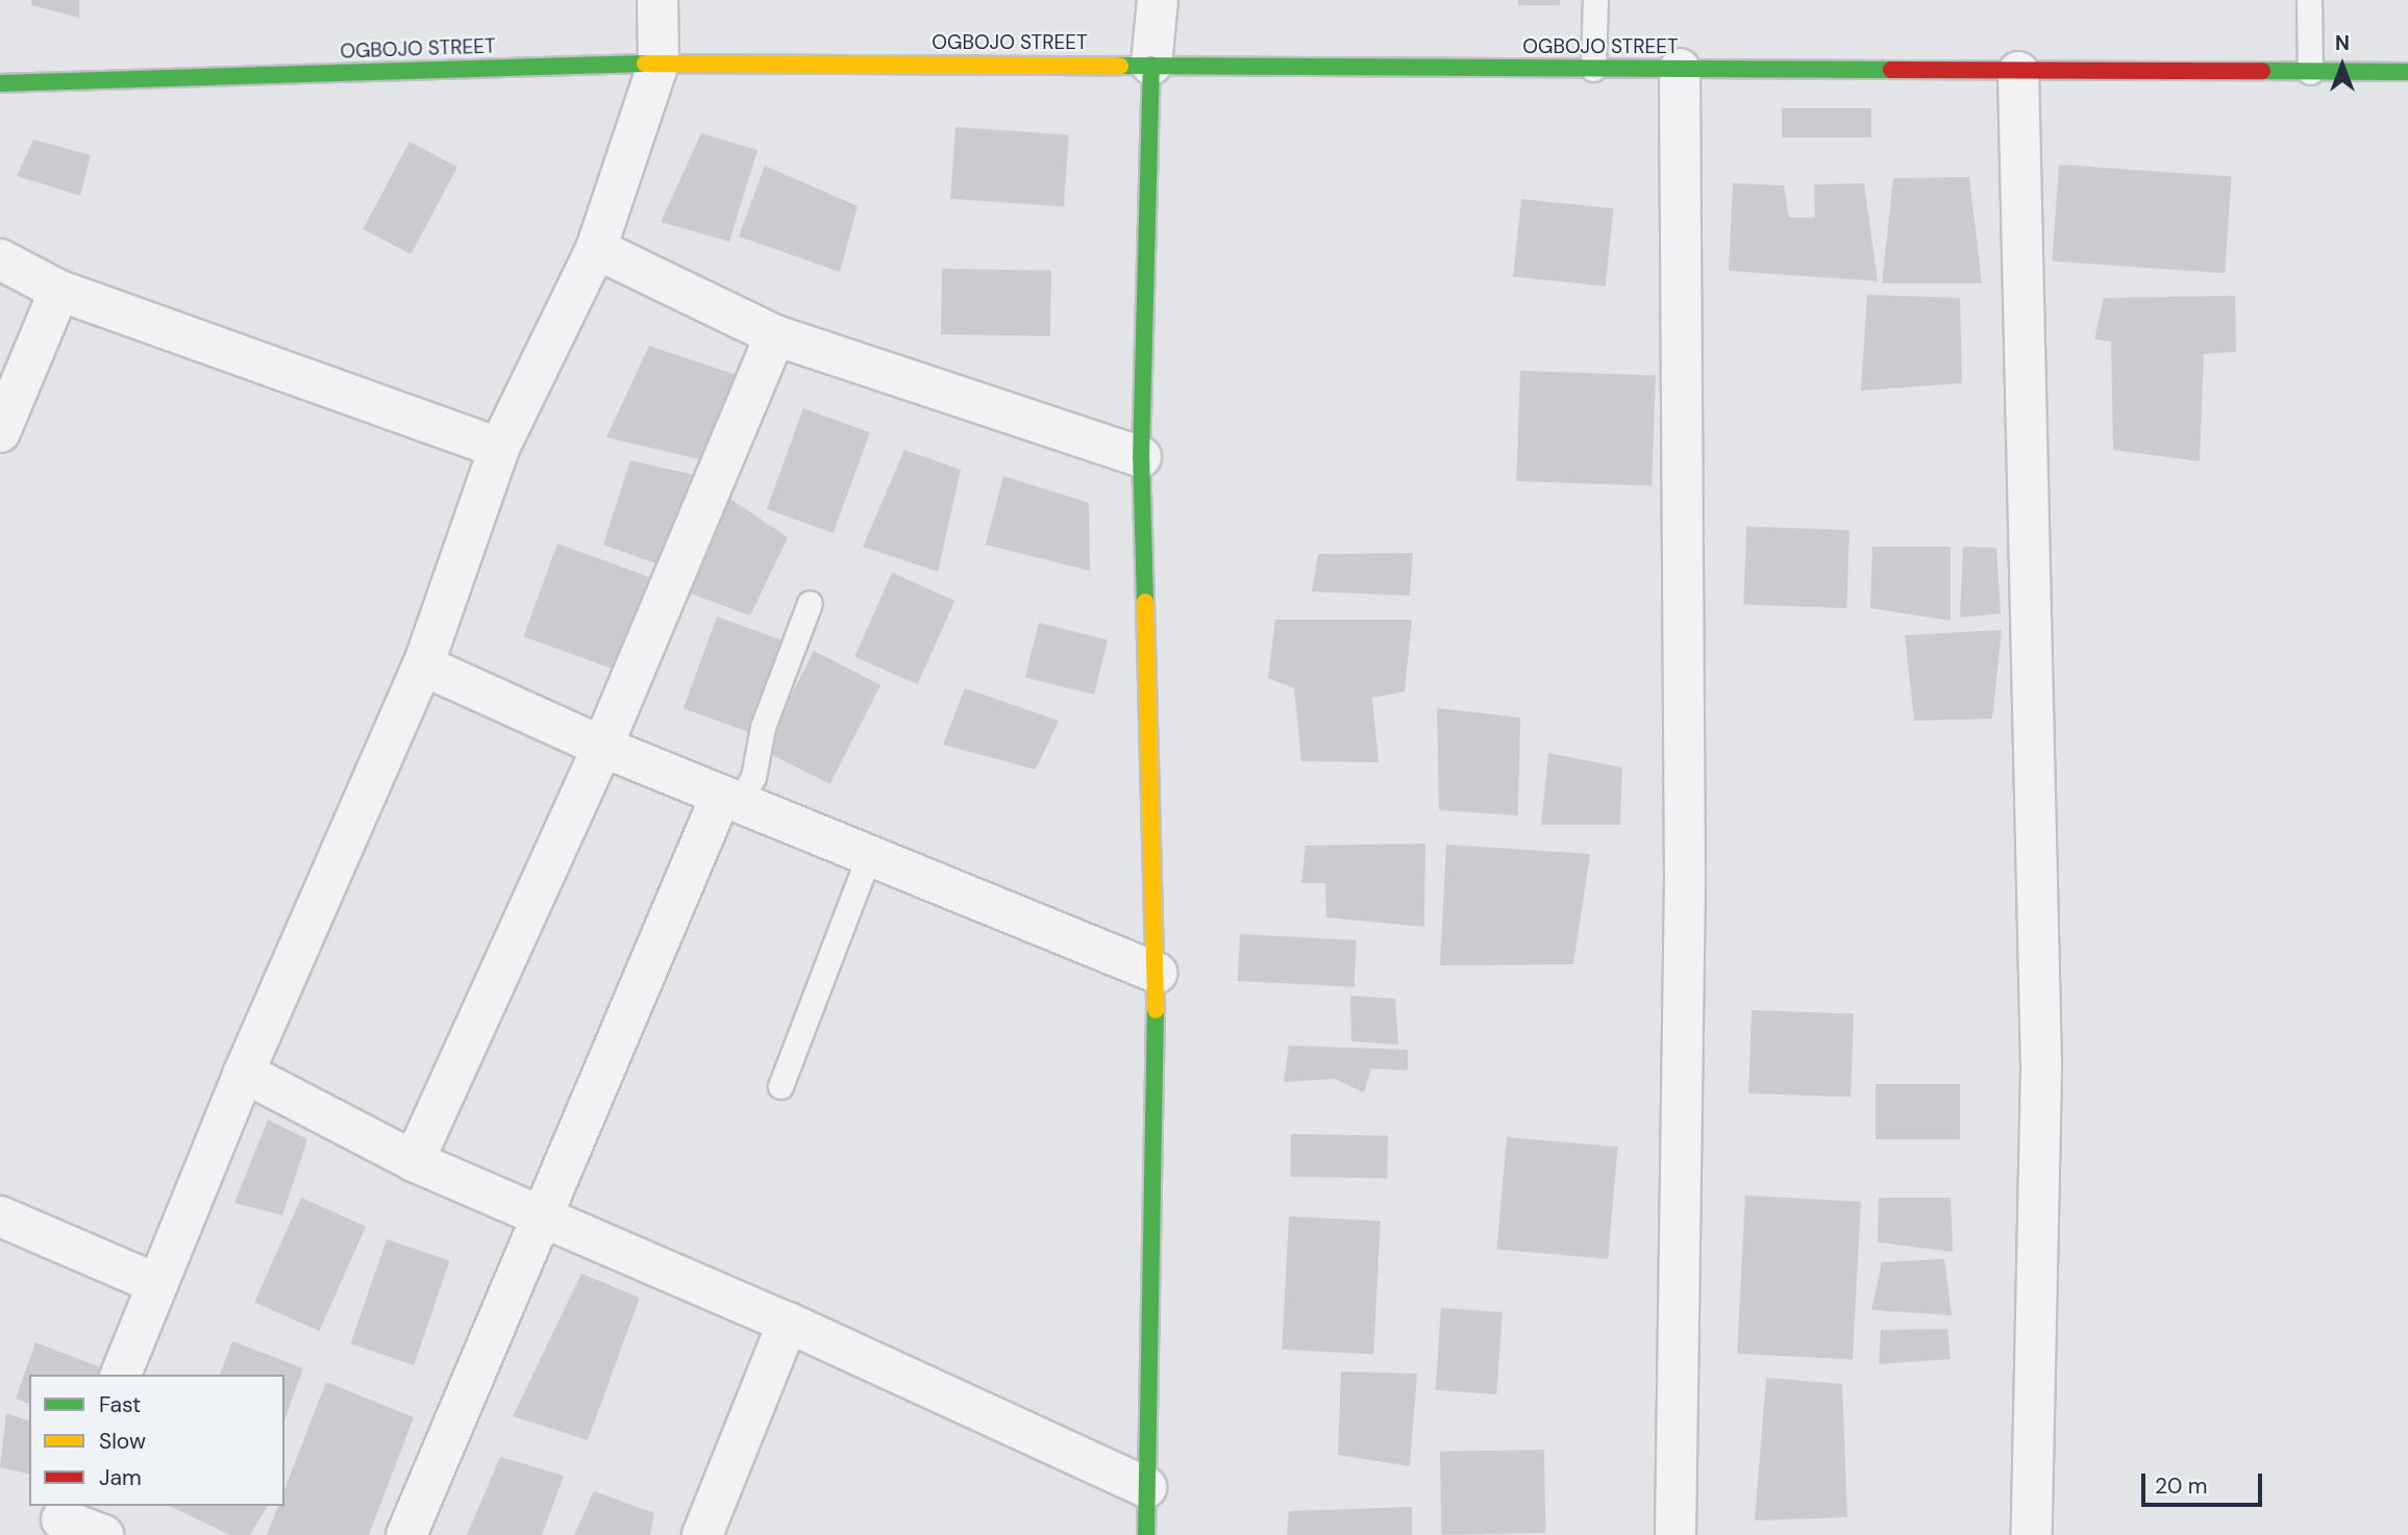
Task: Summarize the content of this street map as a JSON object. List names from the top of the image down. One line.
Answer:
{"streets":{"street":["OGBOJO STREET"]},"legend":["Fast","Slow","Jam"],"scale_bar":"20 m","north":"top"}
